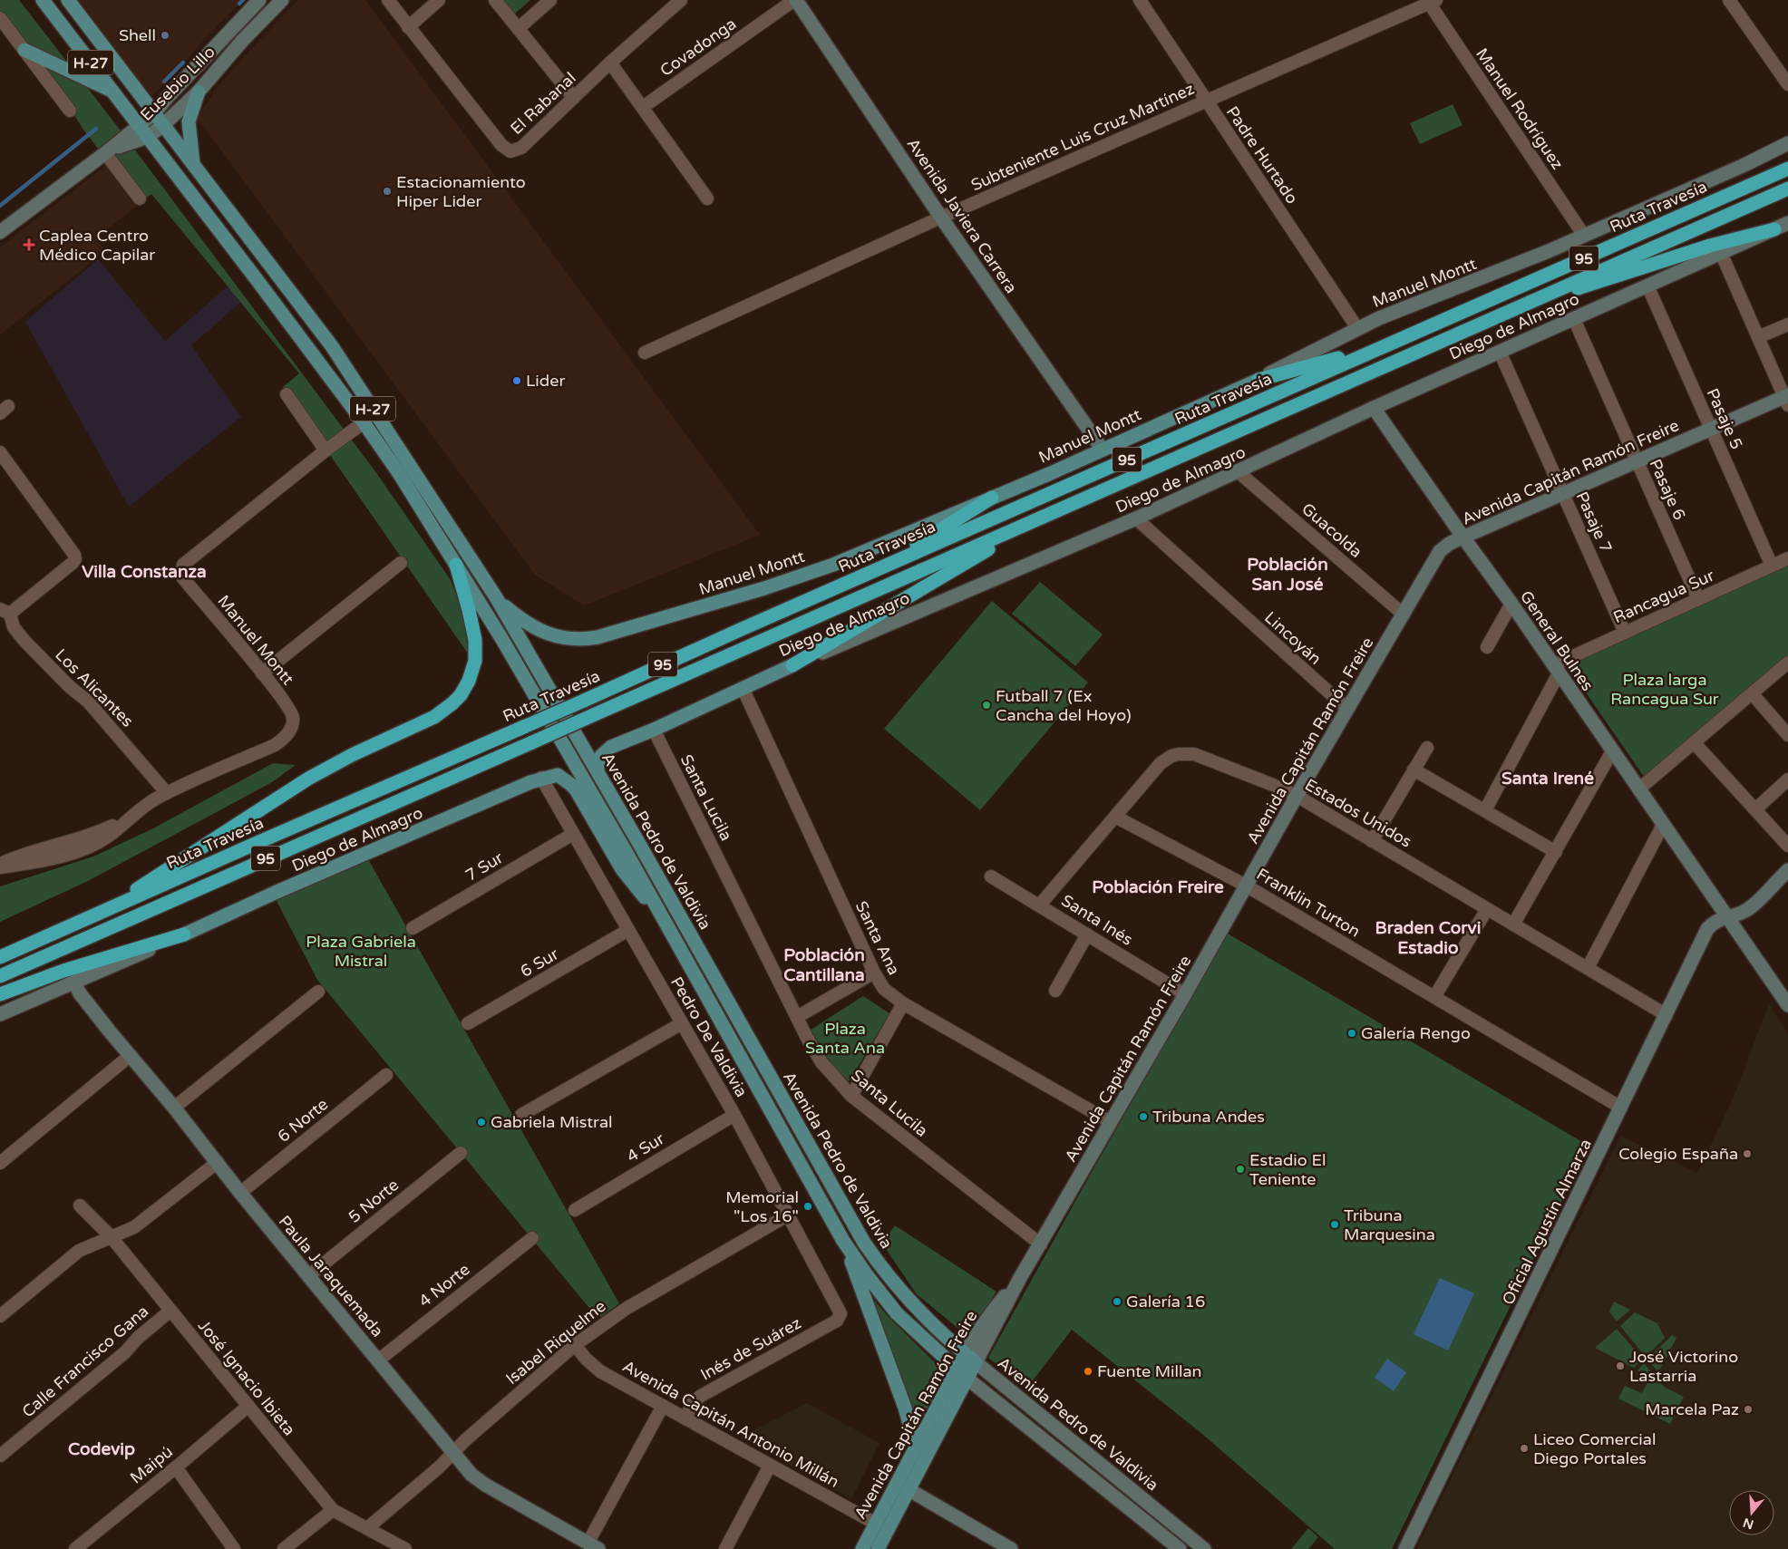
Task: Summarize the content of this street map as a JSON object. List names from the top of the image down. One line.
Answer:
{"streets":{"highway":["Ruta Travesía","95"],"main road":["H-27","Eusebio Lillo","Avenida Javiera Carrera","Manuel Montt","Diego de Almagro","Avenida Capitán Ramón Freire","General Bulnes","Avenida Pedro de Valdivia","Oficial Agustín Almarza","Paula Jaraquemada"],"street":["Covadonga","El Rabanal","Manuel Rodríguez","Subteniente Luis Cruz Martínez","Padre Hurtado","Pasaje 5","Pasaje 6","Pasaje 7","Guacolda","Rancagua Sur","Lincoyán","Los Alicantes","Santa Lucila","Estados Unidos","7 Sur","Franklin Turton","Santa Inés","Santa Ana","6 Sur","Pedro De Valdivia","6 Norte","4 Sur","5 Norte","4 Norte","Isabel Riquelme","Inés de Suárez","Calle Francisco Gana","José Ignacio Ibieta","Avenida Capitán Antonio Millán","Maipú"]},"crossings":[["Covadonga","Avenida Javiera Carrera"],["H-27","Eusebio Lillo"],["H-27","Manuel Montt"],["H-27","Avenida Pedro de Valdivia"],["Manuel Rodríguez","Subteniente Luis Cruz Martínez"],["Manuel Rodríguez","Manuel Montt"],["Subteniente Luis Cruz Martínez","Padre Hurtado"],["Subteniente Luis Cruz Martínez","Avenida Javiera Carrera"],["Padre Hurtado","Manuel Montt"],["Avenida Javiera Carrera","Manuel Montt"],["Manuel Montt","Los Alicantes"],["Manuel Montt","Avenida Pedro de Valdivia"],["Diego de Almagro","Pasaje 5"],["Diego de Almagro","Pasaje 6"],["Diego de Almagro","Pasaje 7"],["Diego de Almagro","Guacolda"],["Diego de Almagro","Lincoyán"],["Diego de Almagro","General Bulnes"],["Diego de Almagro","Santa Lucila"],["Diego de Almagro","Avenida Pedro de Valdivia"],["Diego de Almagro","Santa Ana"],["Diego de Almagro","Pedro De Valdivia"],["Diego de Almagro","Paula Jaraquemada"],["Pasaje 5","Avenida Capitán Ramón Freire"],["Pasaje 5","Rancagua Sur"],["Avenida Capitán Ramón Freire","Pasaje 6"],["Avenida Capitán Ramón Freire","Pasaje 7"],["Avenida Capitán Ramón Freire","Guacolda"],["Avenida Capitán Ramón Freire","Lincoyán"],["Avenida Capitán Ramón Freire","General Bulnes"],["Avenida Capitán Ramón Freire","Santa Lucila"],["Avenida Capitán Ramón Freire","Estados Unidos"],["Avenida Capitán Ramón Freire","Avenida Pedro de Valdivia"],["Avenida Capitán Ramón Freire","Franklin Turton"],["Avenida Capitán Ramón Freire","Santa Inés"],["Avenida Capitán Ramón Freire","Santa Ana"],["Avenida Capitán Ramón Freire","Avenida Capitán Antonio Millán"],["Pasaje 6","Rancagua Sur"],["Pasaje 7","Rancagua Sur"],["Rancagua Sur","General Bulnes"],["General Bulnes","Oficial Agustín Almarza"],["Estados Unidos","Franklin Turton"],["Estados Unidos","Santa Inés"],["Estados Unidos","Oficial Agustín Almarza"],["7 Sur","Pedro De Valdivia"],["Franklin Turton","Oficial Agustín Almarza"],["6 Sur","Pedro De Valdivia"],["Pedro De Valdivia","4 Sur"],["Pedro De Valdivia","Isabel Riquelme"],["Pedro De Valdivia","Inés de Suárez"],["6 Norte","Paula Jaraquemada"],["5 Norte","Paula Jaraquemada"],["Paula Jaraquemada","4 Norte"],["Paula Jaraquemada","Isabel Riquelme"],["Isabel Riquelme","José Ignacio Ibieta"],["Isabel Riquelme","Avenida Capitán Antonio Millán"],["Inés de Suárez","Avenida Capitán Antonio Millán"],["Calle Francisco Gana","José Ignacio Ibieta"],["José Ignacio Ibieta","Maipú"]],"districts":["Población San José","Villa Constanza","Santa Irené","Población Freire","Braden Corvi Estadio","Población Cantillana","Codevip"],"parks":["Plaza larga Rancagua Sur","Plaza Gabriela Mistral","Plaza Santa Ana"],"places":{"other":["Shell","Estacionamiento Hiper Lider","Lider","Futball 7 (Ex Cancha del Hoyo)","Galería Rengo","Tribuna Andes","Gabriela Mistral","Colegio España","Estadio El Teniente","Memorial \"Los 16\"","Tribuna Marquesina","Galería 16","José Victorino Lastarria","Fuente Millan","Marcela Paz","Liceo Comercial Diego Portales"],"health":["Caplea Centro Médico Capilar"]},"north":"bottom"}
